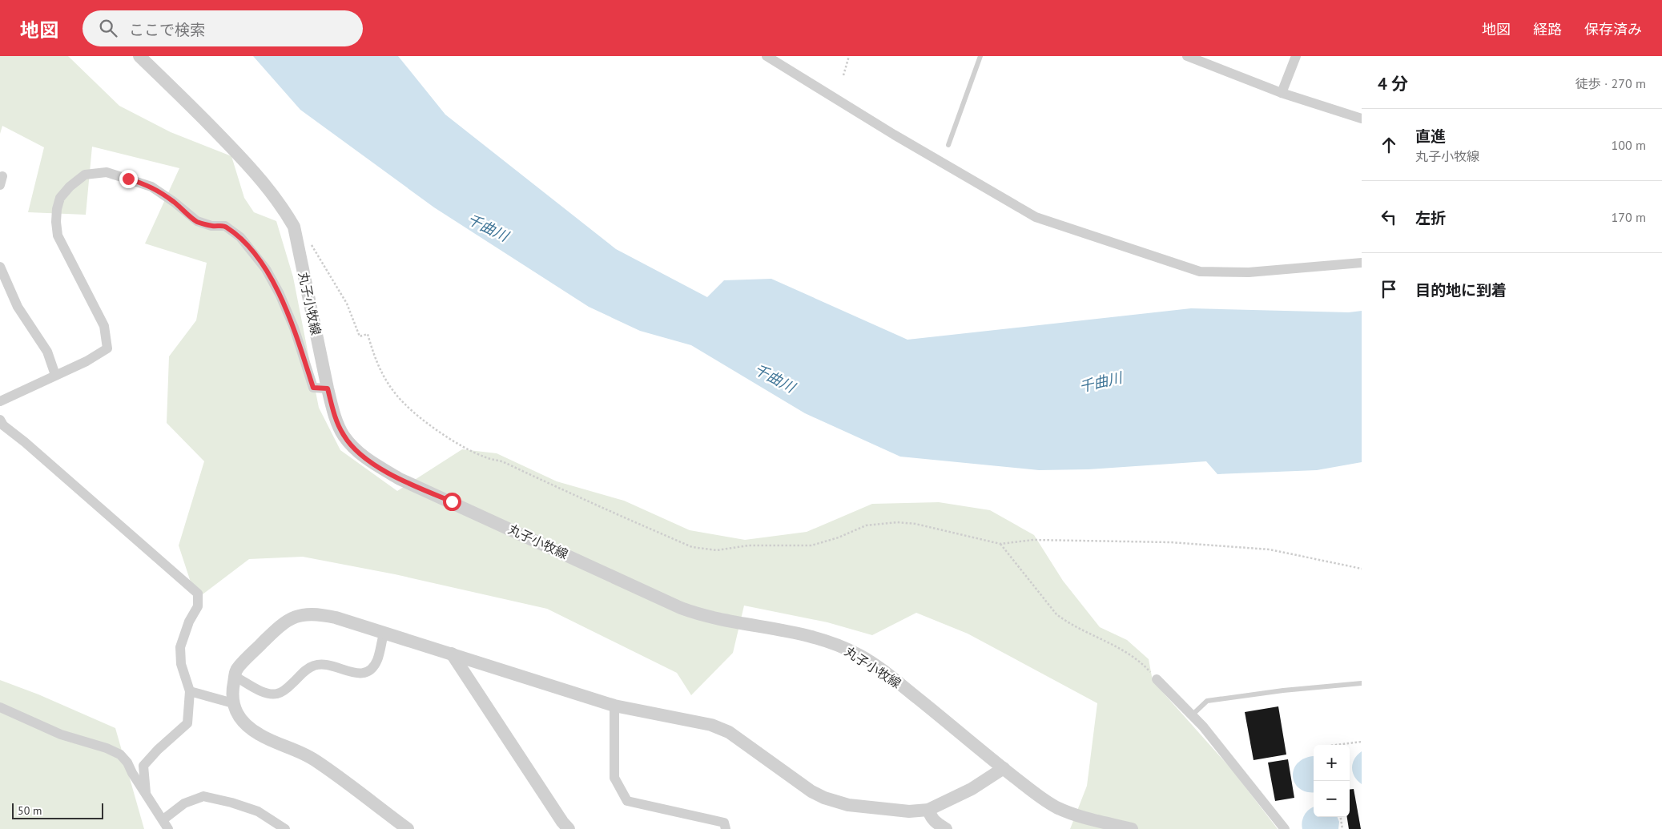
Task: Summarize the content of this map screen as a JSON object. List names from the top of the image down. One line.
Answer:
{"streets":{"street":["丸子小牧線"]},"water":["千曲川"],"scale_bar":"50 m","page":{"header":"地図","search":"ここで検索","nav":["地図","経路","保存済み"],"heading":["4 分","徒歩 · 270 m"],"list":[["直進","丸子小牧線","100 m"],["左折","170 m"],"目的地に到着"],"map_buttons":["+","−"],"scale":"50 m"}}
